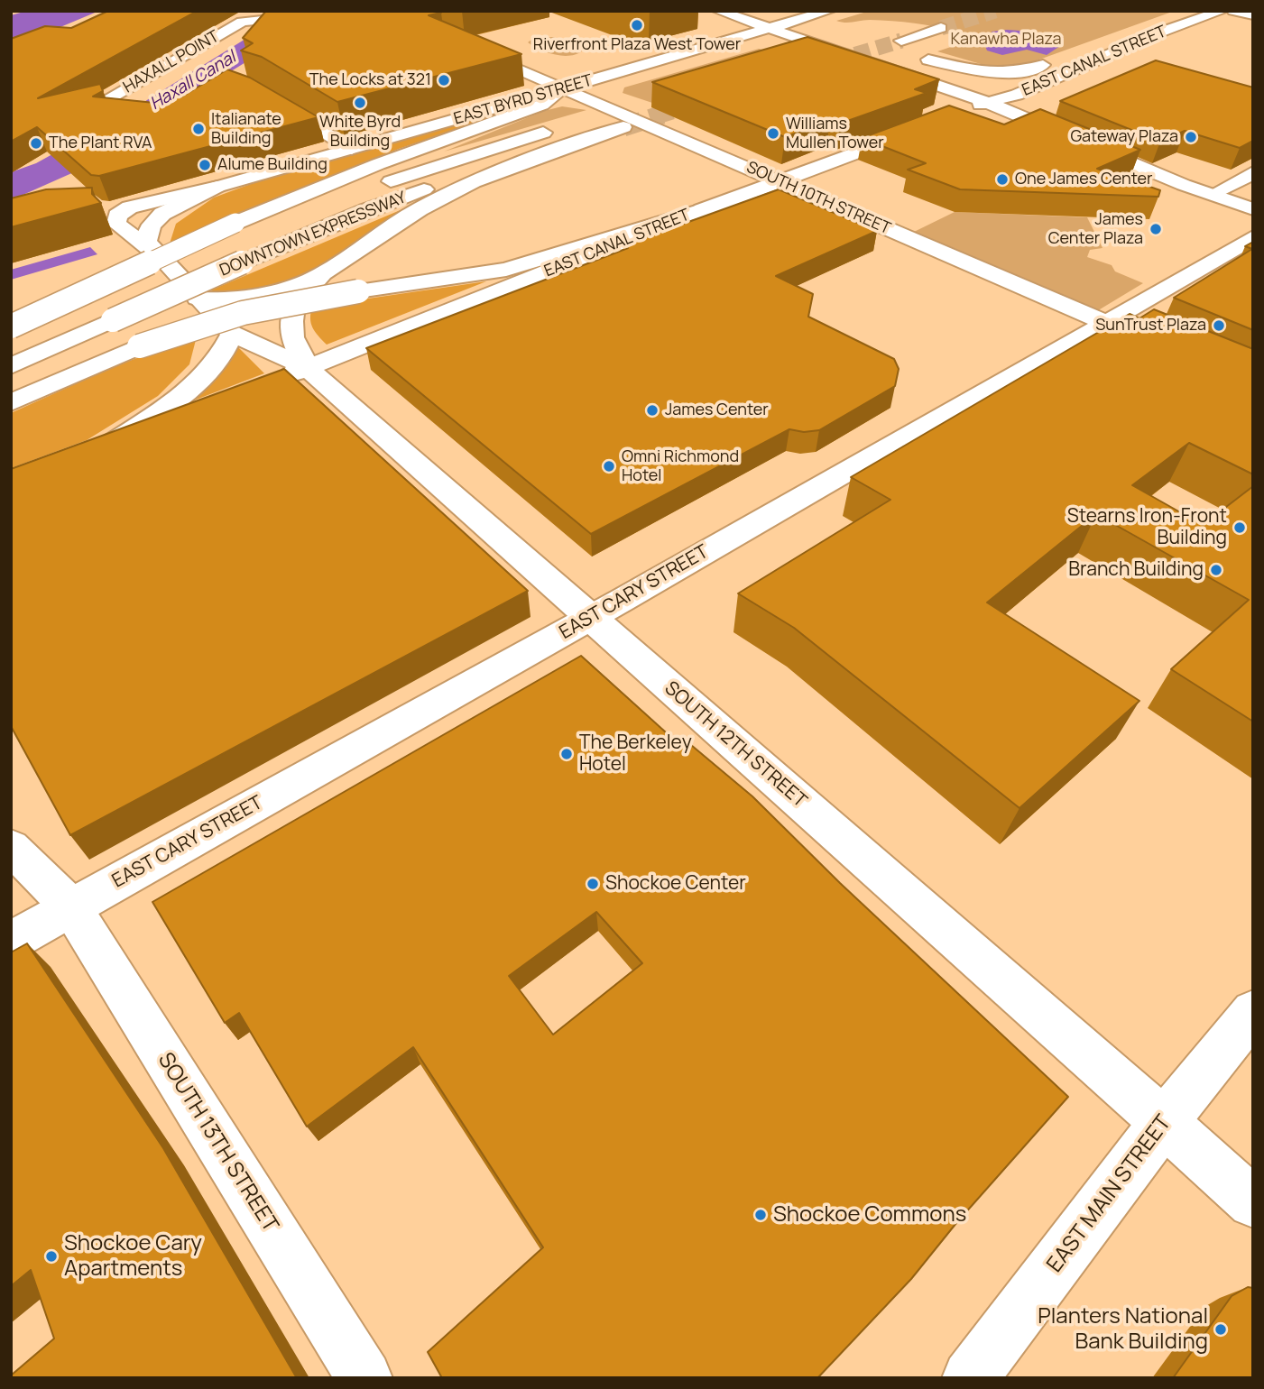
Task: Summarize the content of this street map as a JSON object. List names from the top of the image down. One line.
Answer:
{"streets":{"main road":["EAST CANAL STREET","HAXALL POINT","EAST BYRD STREET","SOUTH 10TH STREET","DOWNTOWN EXPRESSWAY","EAST CARY STREET","SOUTH 12TH STREET","SOUTH 13TH STREET","EAST MAIN STREET"]},"crossings":[["EAST CANAL STREET","SOUTH 10TH STREET"],["EAST CANAL STREET","SOUTH 12TH STREET"],["EAST BYRD STREET","SOUTH 10TH STREET"],["SOUTH 10TH STREET","EAST CARY STREET"],["EAST CARY STREET","SOUTH 12TH STREET"],["EAST CARY STREET","SOUTH 13TH STREET"],["SOUTH 12TH STREET","EAST MAIN STREET"]],"water":["Haxall Canal"],"parks":["Kanawha Plaza"],"places":["Riverfront Plaza West Tower","The Locks at 321","White Byrd Building","Italianate Building","Williams Mullen Tower","Gateway Plaza","The Plant RVA","Alume Building","One James Center","James Center Plaza","SunTrust Plaza","James Center","Omni Richmond Hotel","Stearns Iron-Front Building","Branch Building","The Berkeley Hotel","Shockoe Center","Shockoe Commons","Shockoe Cary Apartments","Planters National Bank Building"]}
